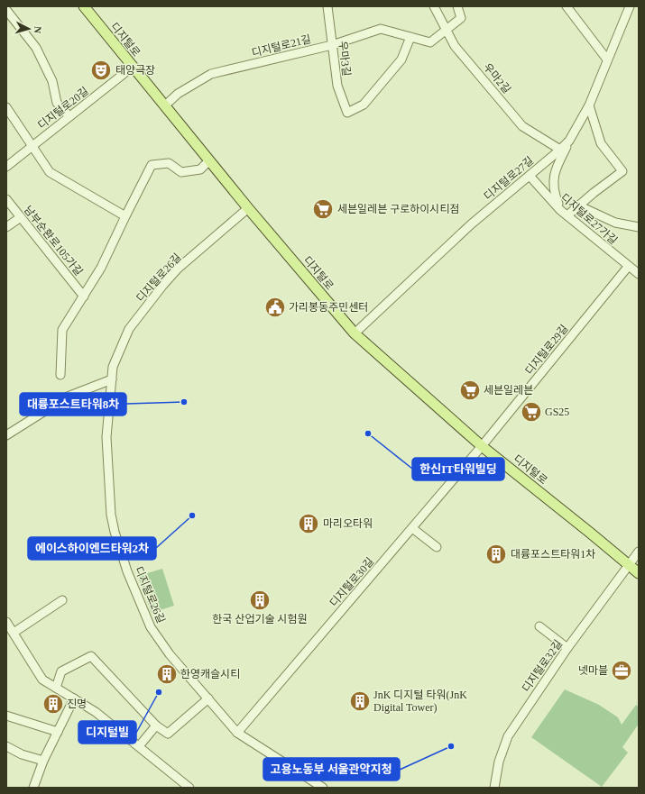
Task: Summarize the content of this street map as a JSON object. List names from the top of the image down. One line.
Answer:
{"streets":{"main road":["디지털로"],"street":["디지털로21길","우마3길","우마2길","디지털로20길","디지털로27길","디지털로27가길","남부순환로105가길","디지털로26길","디지털로29길","디지털로30길","디지털로32길"]},"crossings":[["디지털로","디지털로21길"],["디지털로","디지털로20길"],["디지털로","디지털로27길"],["디지털로","디지털로26길"],["디지털로","디지털로29길"],["디지털로","디지털로30길"],["디지털로","디지털로32길"],["디지털로21길","우마3길"],["디지털로21길","우마2길"],["우마2길","디지털로27길"],["디지털로27길","디지털로27가길"],["디지털로27가길","디지털로29길"],["디지털로26길","디지털로30길"],["디지털로29길","디지털로30길"]],"places":{"theatre":["태양극장"],"supermarket":["세븐일레븐 구로하이시티점","세븐일레븐","GS25"],"public building":["가리봉동주민센터"],"other":["대륭포스트타워8차","한신IT타워빌딩","에이스하이엔드타워2차","디지털빌","고용노동부 서울관악지청"],"building":["마리오타워","대륭포스트타워1차","한국 산업기술 시험원","한영캐슬시티","JnK 디지털 타워(JnK Digital Tower)","진명"],"office":["넷마블"]},"north":"right"}
